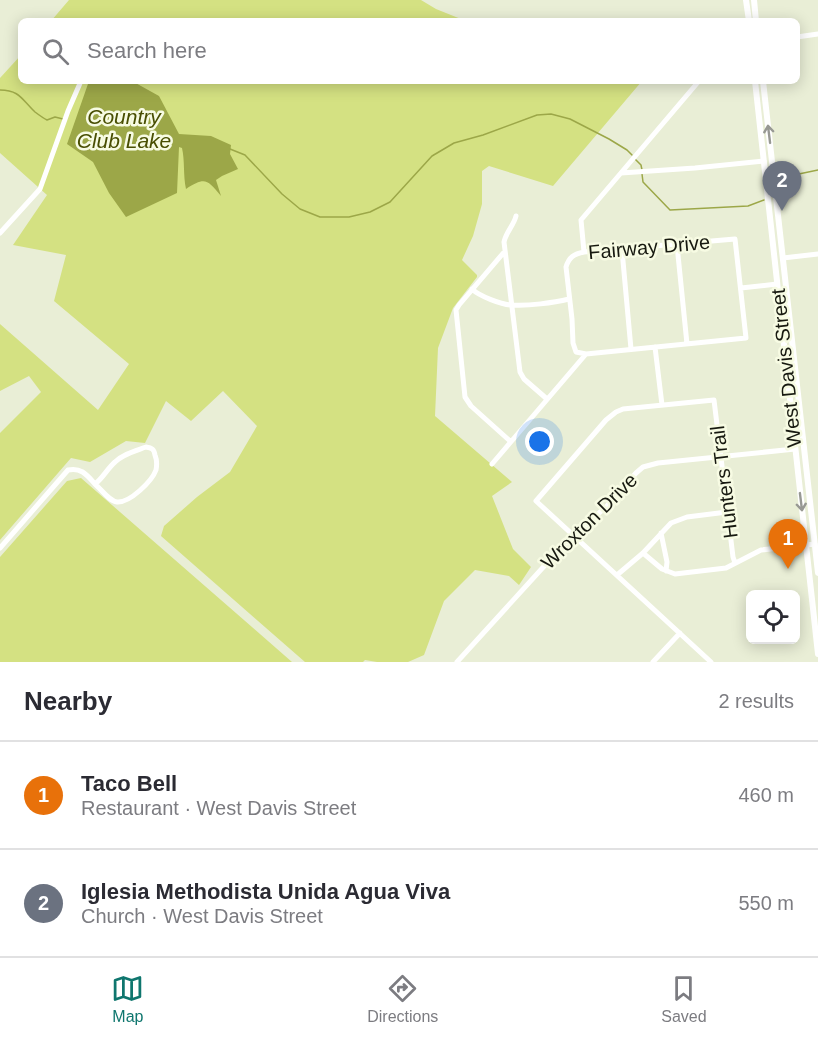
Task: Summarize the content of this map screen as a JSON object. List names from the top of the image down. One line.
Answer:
{"streets":{"main road":["West Davis Street"],"street":["Fairway Drive","Hunters Trail","Wroxton Drive"]},"crossings":[["West Davis Street","Wroxton Drive"],["Hunters Trail","Wroxton Drive"]],"water":["Country Club Lake"],"page":{"search":"Search here","pins":["2","1"],"heading":["Nearby","2 results"],"list":[{"mark":"1","name":"Taco Bell","note":"Restaurant · West Davis Street","value":"460 m"},{"mark":"2","name":"Iglesia Methodista Unida Agua Viva","note":"Church · West Davis Street","value":"550 m"}],"nav":["Map","Directions","Saved"]}}
